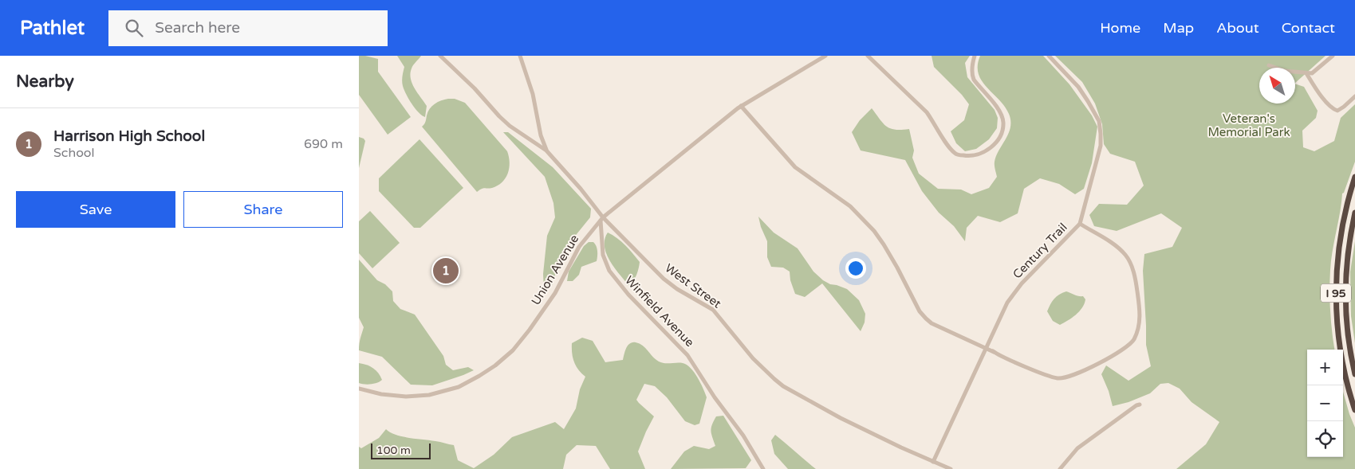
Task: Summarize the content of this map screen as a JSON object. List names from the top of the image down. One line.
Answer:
{"streets":{"highway":["I 95"],"street":["Century Trail","Union Avenue","West Street","Winfield Avenue"]},"crossings":[["Century Trail","West Street"],["Union Avenue","West Street"],["Union Avenue","Winfield Avenue"],["West Street","Winfield Avenue"]],"parks":["Veteran's Memorial Park"],"scale_bar":"100 m","north":"top left","page":{"header":"Pathlet","search":"Search here","nav":["Home","Map","About","Contact"],"heading":"Nearby","list":[{"mark":"1","name":"Harrison High School","note":"School","value":"690 m"}],"buttons":["Save","Share"],"pins":"1","map_buttons":["+","−"],"scale":"100 m"}}
